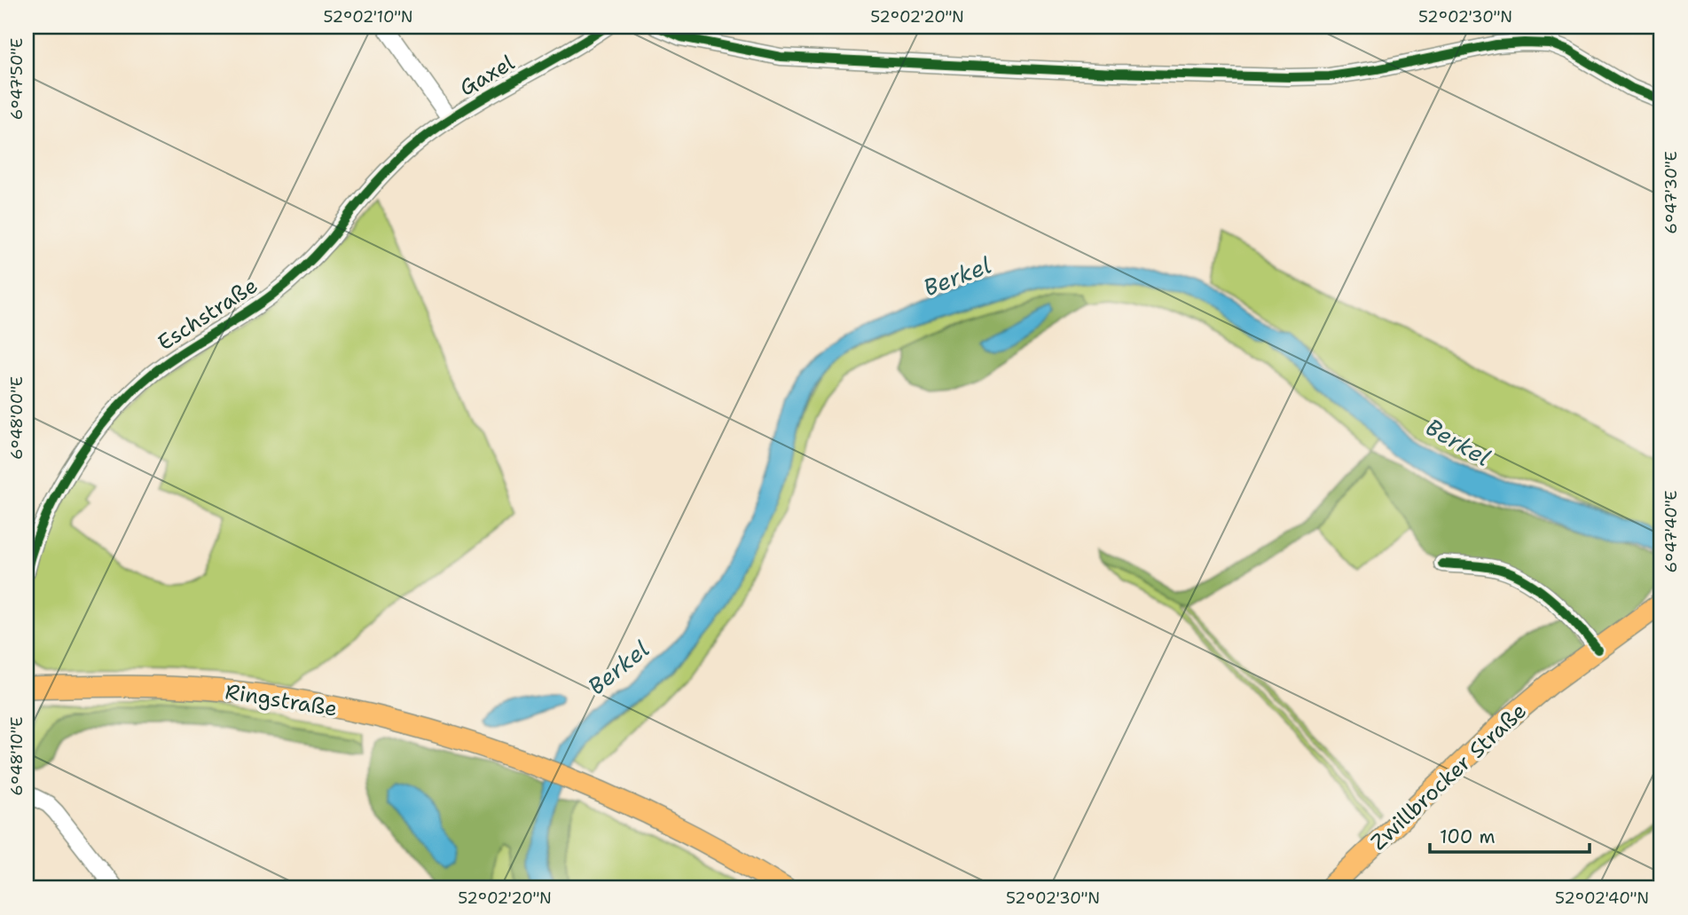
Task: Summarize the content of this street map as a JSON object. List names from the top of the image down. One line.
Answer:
{"streets":{"main road":["Ringstraße","Zwillbrocker Straße"],"street":["Gaxel","Eschstraße"]},"crossings":[["Gaxel","Eschstraße"]],"water":["Berkel"],"scale_bar":"100 m","coordinates":["52°02'10\"N","52°02'20\"N","52°02'30\"N","6°47'50\"E","6°47'30\"E","6°48'00\"E","6°47'40\"E","6°48'10\"E","52°02'40\"N"]}
